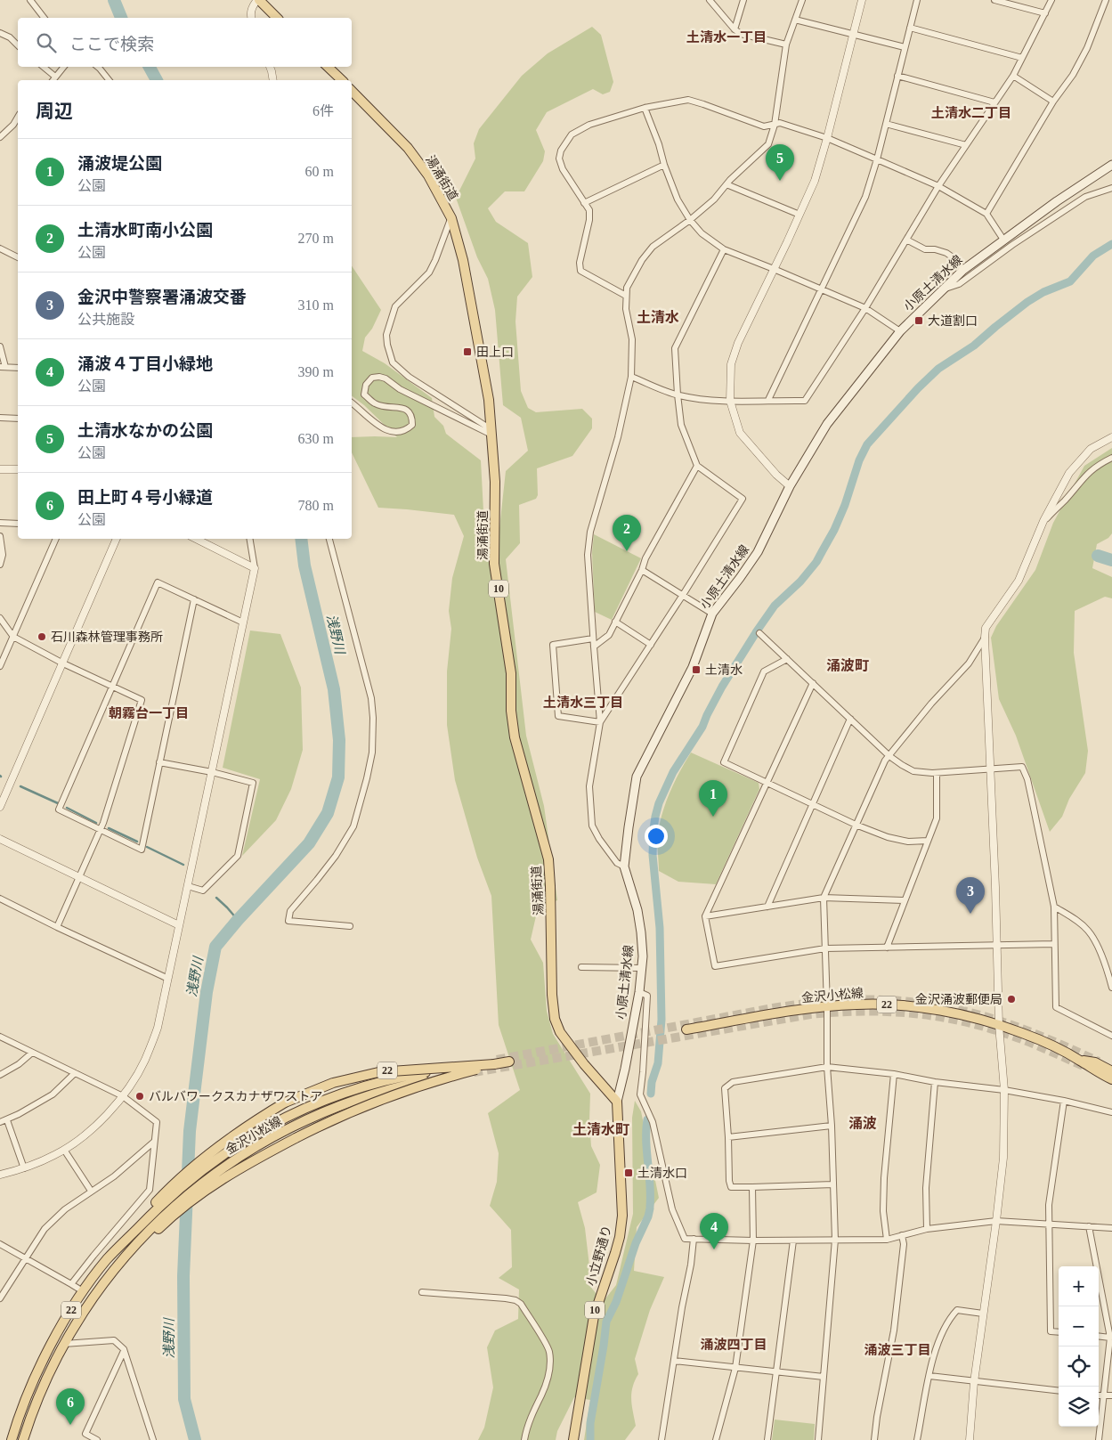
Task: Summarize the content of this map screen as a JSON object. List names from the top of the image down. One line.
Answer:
{"streets":{"main road":["湯涌街道","小原土清水線","10","金沢小松線","22","小立野通り"]},"crossings":[["湯涌街道","小原土清水線"],["湯涌街道","小立野通り"],["小原土清水線","小立野通り"],["金沢小松線","22"]],"districts":["土清水一丁目","土清水二丁目","土清水","涌波町","土清水三丁目","朝霧台一丁目","涌波","土清水町","涌波四丁目","涌波三丁目"],"water":["浅野川"],"places":{"transit":["大道割口","田上口","土清水","土清水口"],"other":["石川森林管理事務所","金沢涌波郵便局","バルバワークスカナザワストア"]},"page":{"search":"ここで検索","heading":["周辺","6件"],"list":[{"mark":"1","name":"涌波堤公園","note":"公園","value":"60 m"},{"mark":"2","name":"土清水町南小公園","note":"公園","value":"270 m"},{"mark":"3","name":"金沢中警察署涌波交番","note":"公共施設","value":"310 m"},{"mark":"4","name":"涌波４丁目小緑地","note":"公園","value":"390 m"},{"mark":"5","name":"土清水なかの公園","note":"公園","value":"630 m"},{"mark":"6","name":"田上町４号小緑道","note":"公園","value":"780 m"}],"pins":["5","2","1","3","4","6"],"map_buttons":["+","−"]}}
